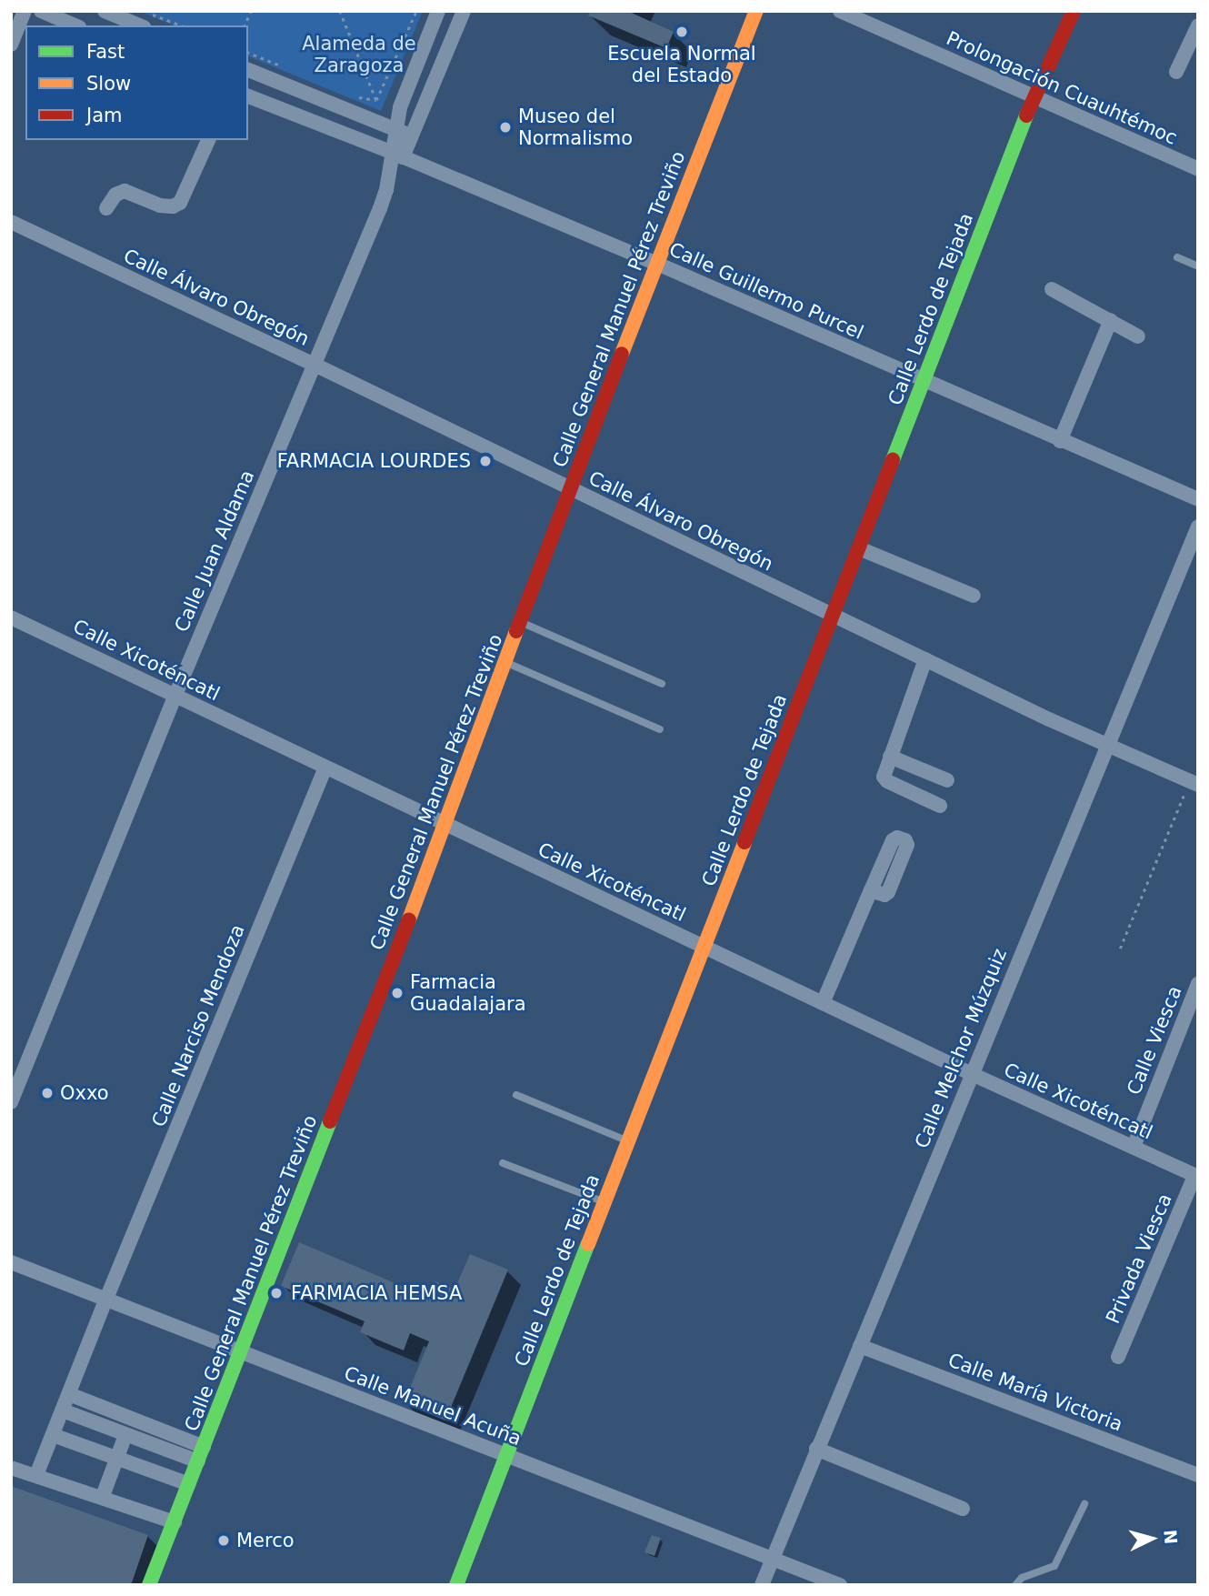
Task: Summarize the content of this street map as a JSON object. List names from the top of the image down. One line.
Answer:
{"streets":{"street":["Prolongación Cuauhtémoc","Calle Guillermo Purcel","Calle Álvaro Obregón","Calle General Manuel Pérez Treviño","Calle Lerdo de Tejada","Calle Juan Aldama","Calle Xicoténcatl","Calle Narciso Mendoza","Calle Viesca","Calle Melchor Múzquiz","Privada Viesca","Calle María Victoria","Calle Manuel Acuña"]},"crossings":[["Prolongación Cuauhtémoc","Calle Lerdo de Tejada"],["Calle Guillermo Purcel","Calle General Manuel Pérez Treviño"],["Calle Guillermo Purcel","Calle Lerdo de Tejada"],["Calle Guillermo Purcel","Calle Juan Aldama"],["Calle Álvaro Obregón","Calle General Manuel Pérez Treviño"],["Calle Álvaro Obregón","Calle Lerdo de Tejada"],["Calle Álvaro Obregón","Calle Juan Aldama"],["Calle Álvaro Obregón","Calle Melchor Múzquiz"],["Calle General Manuel Pérez Treviño","Calle Xicoténcatl"],["Calle General Manuel Pérez Treviño","Calle Manuel Acuña"],["Calle Lerdo de Tejada","Calle Xicoténcatl"],["Calle Lerdo de Tejada","Calle Manuel Acuña"],["Calle Juan Aldama","Calle Xicoténcatl"],["Calle Xicoténcatl","Calle Narciso Mendoza"],["Calle Xicoténcatl","Calle Viesca"],["Calle Xicoténcatl","Calle Melchor Múzquiz"],["Calle Xicoténcatl","Privada Viesca"],["Calle Narciso Mendoza","Calle Manuel Acuña"],["Calle Melchor Múzquiz","Calle María Victoria"],["Calle Melchor Múzquiz","Calle Manuel Acuña"]],"parks":["Alameda de Zaragoza"],"places":["Escuela Normal del Estado","Museo del Normalismo","FARMACIA LOURDES","Farmacia Guadalajara","Oxxo","FARMACIA HEMSA","Merco"],"legend":["Fast","Slow","Jam"],"north":"right"}
